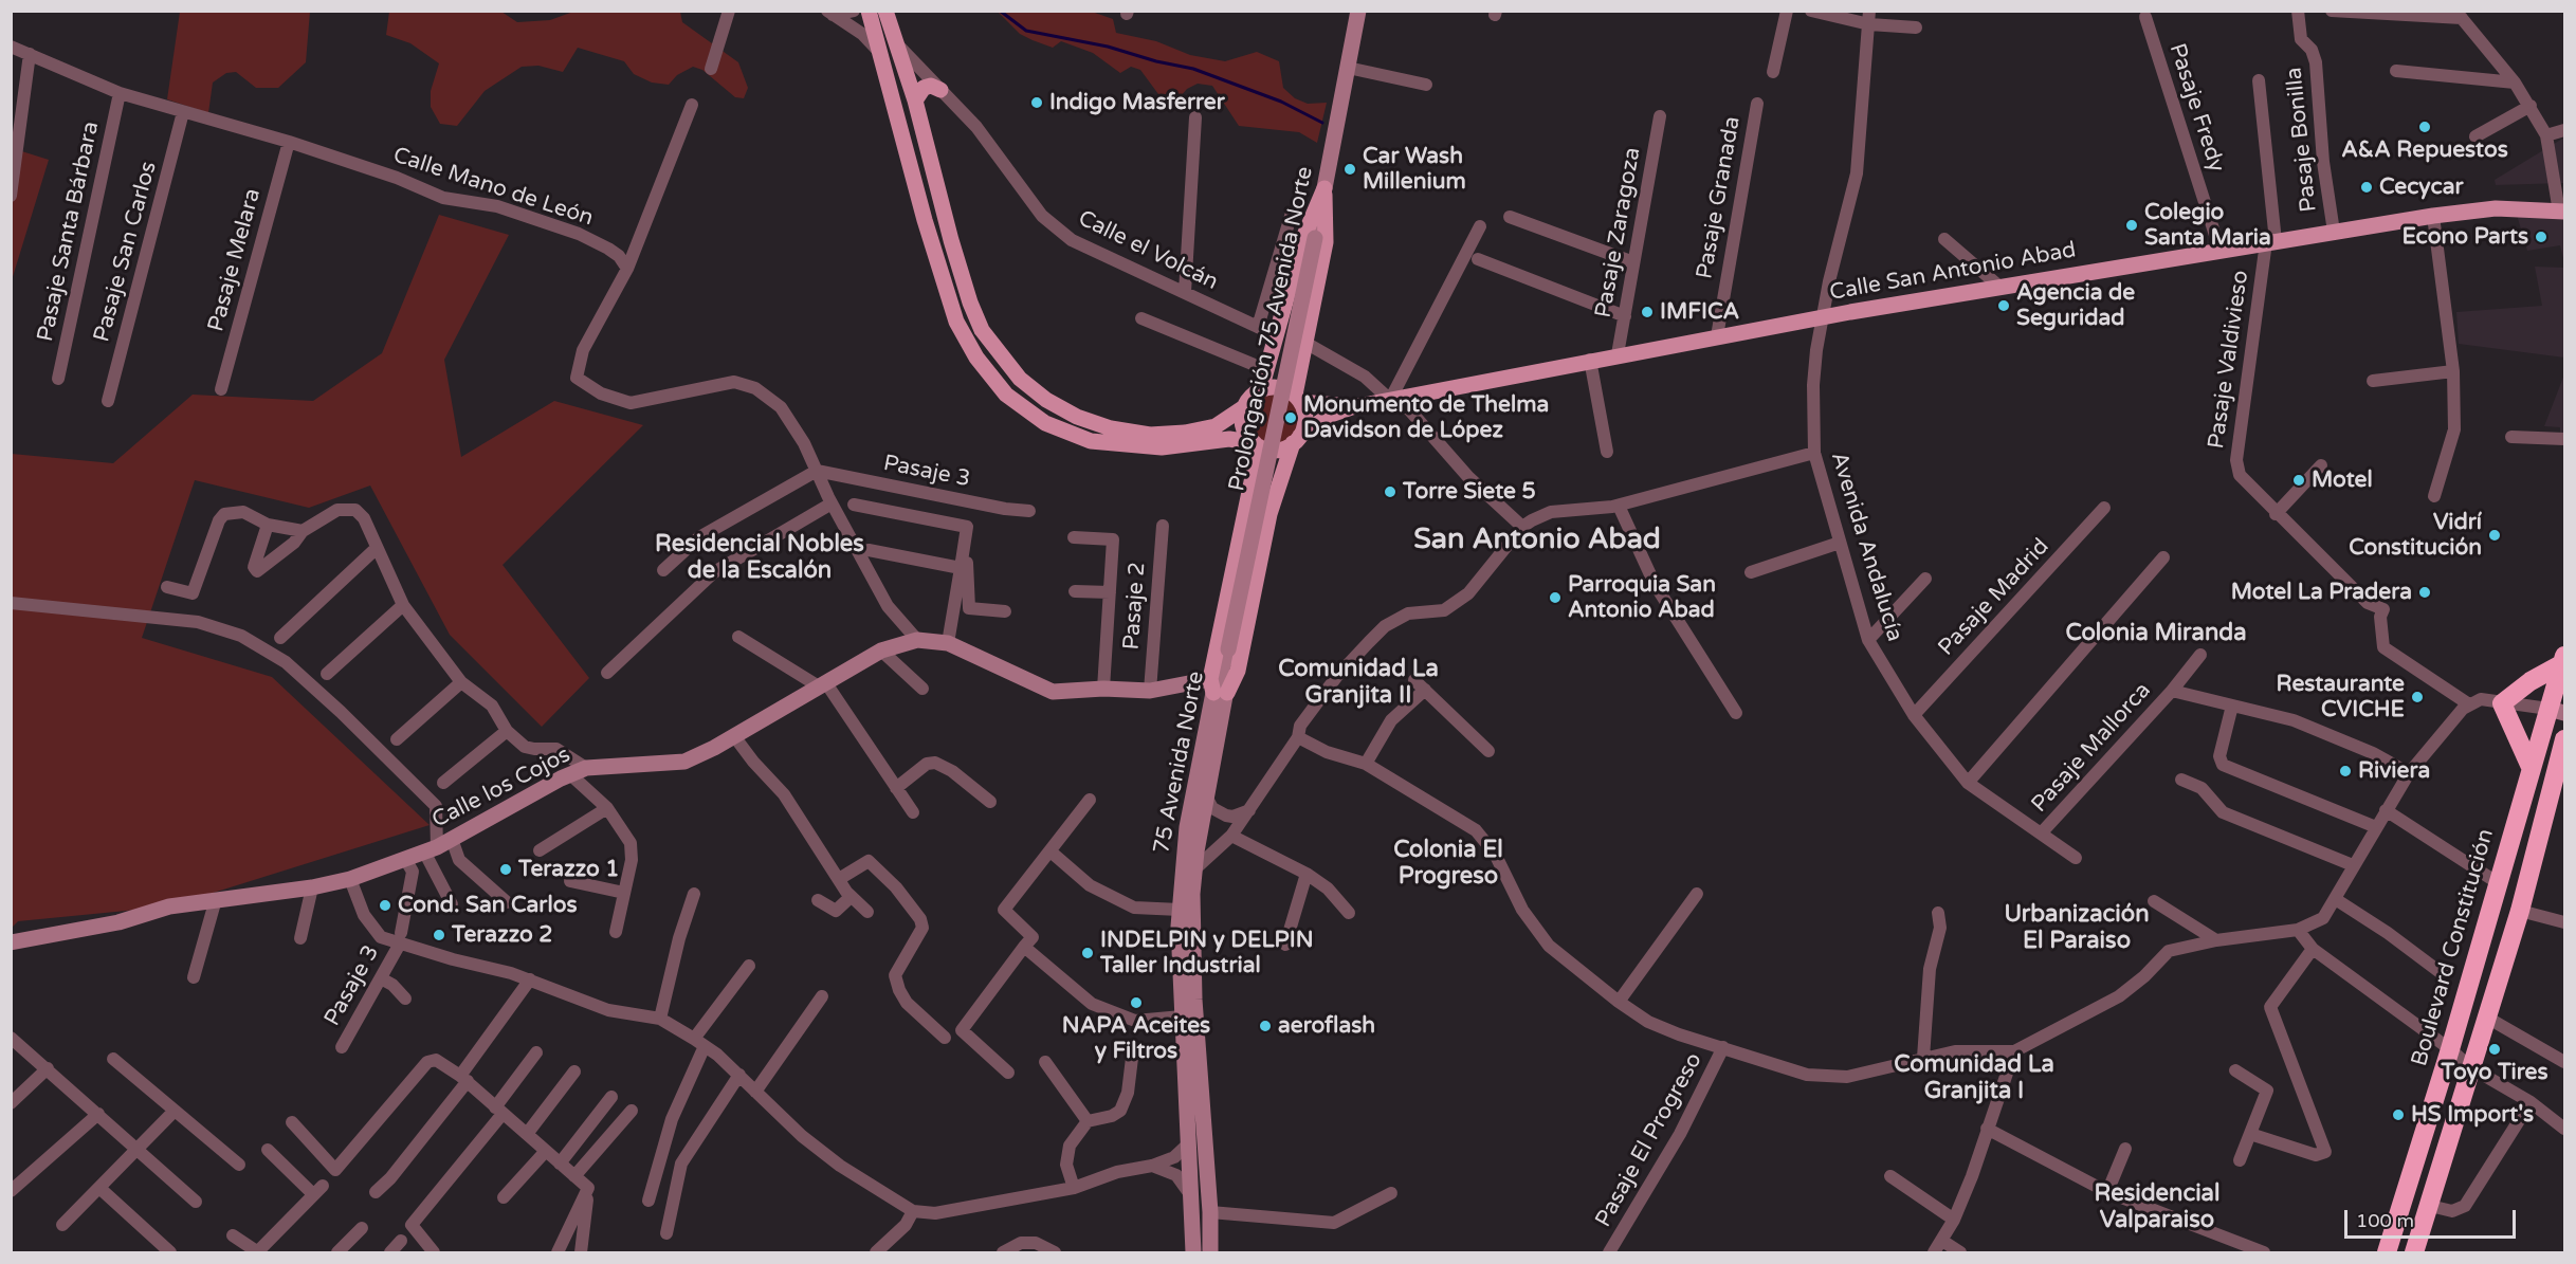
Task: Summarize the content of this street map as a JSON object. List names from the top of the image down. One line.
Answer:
{"streets":{"highway":["Boulevard Constitución"],"main road":["Calle San Antonio Abad","Prolongación 75 Avenida Norte","75 Avenida Norte","Calle los Cojos"],"street":["Pasaje Fredy","Pasaje Bonilla","Calle Mano de León","Pasaje Granada","Pasaje Santa Bárbara","Pasaje Zaragoza","Calle el Volcán","Pasaje San Carlos","Pasaje Melara","Pasaje Valdivieso","Pasaje 3","Avenida Andalucía","Pasaje Madrid","Pasaje 2","Pasaje Mallorca","Pasaje El Progreso"]},"crossings":[["Pasaje Fredy","Calle San Antonio Abad"],["Pasaje Bonilla","Calle San Antonio Abad"],["Calle Mano de León","Pasaje Santa Bárbara"],["Calle Mano de León","Pasaje San Carlos"],["Calle Mano de León","Pasaje Melara"],["Pasaje Granada","Calle San Antonio Abad"],["Pasaje Zaragoza","Calle San Antonio Abad"],["Calle San Antonio Abad","Pasaje Valdivieso"],["Calle San Antonio Abad","Avenida Andalucía"],["Prolongación 75 Avenida Norte","75 Avenida Norte"],["Pasaje 3","Calle los Cojos"],["Avenida Andalucía","Pasaje Madrid"],["Avenida Andalucía","Pasaje Mallorca"],["Pasaje 2","Calle los Cojos"],["75 Avenida Norte","Calle los Cojos"]],"districts":["San Antonio Abad","Residencial Nobles de la Escalón","Colonia Miranda","Comunidad La Granjita II","Colonia El Progreso","Urbanización El Paraiso","Comunidad La Granjita I","Residencial Valparaiso"],"places":["Indigo Masferrer","A&A Repuestos","Car Wash Millenium","Cecycar","Colegio Santa Maria","Econo Parts","Agencia de Seguridad","IMFICA","Monumento de Thelma Davidson de López","Motel","Torre Siete 5","Vidrí Constitución","Motel La Pradera","Parroquia San Antonio Abad","Restaurante CVICHE","Riviera","Terazzo 1","Cond. San Carlos","Terazzo 2","INDELPIN y DELPIN Taller Industrial","NAPA Aceites y Filtros","aeroflash","Toyo Tires","HS Import's"],"scale_bar":"100 m"}
